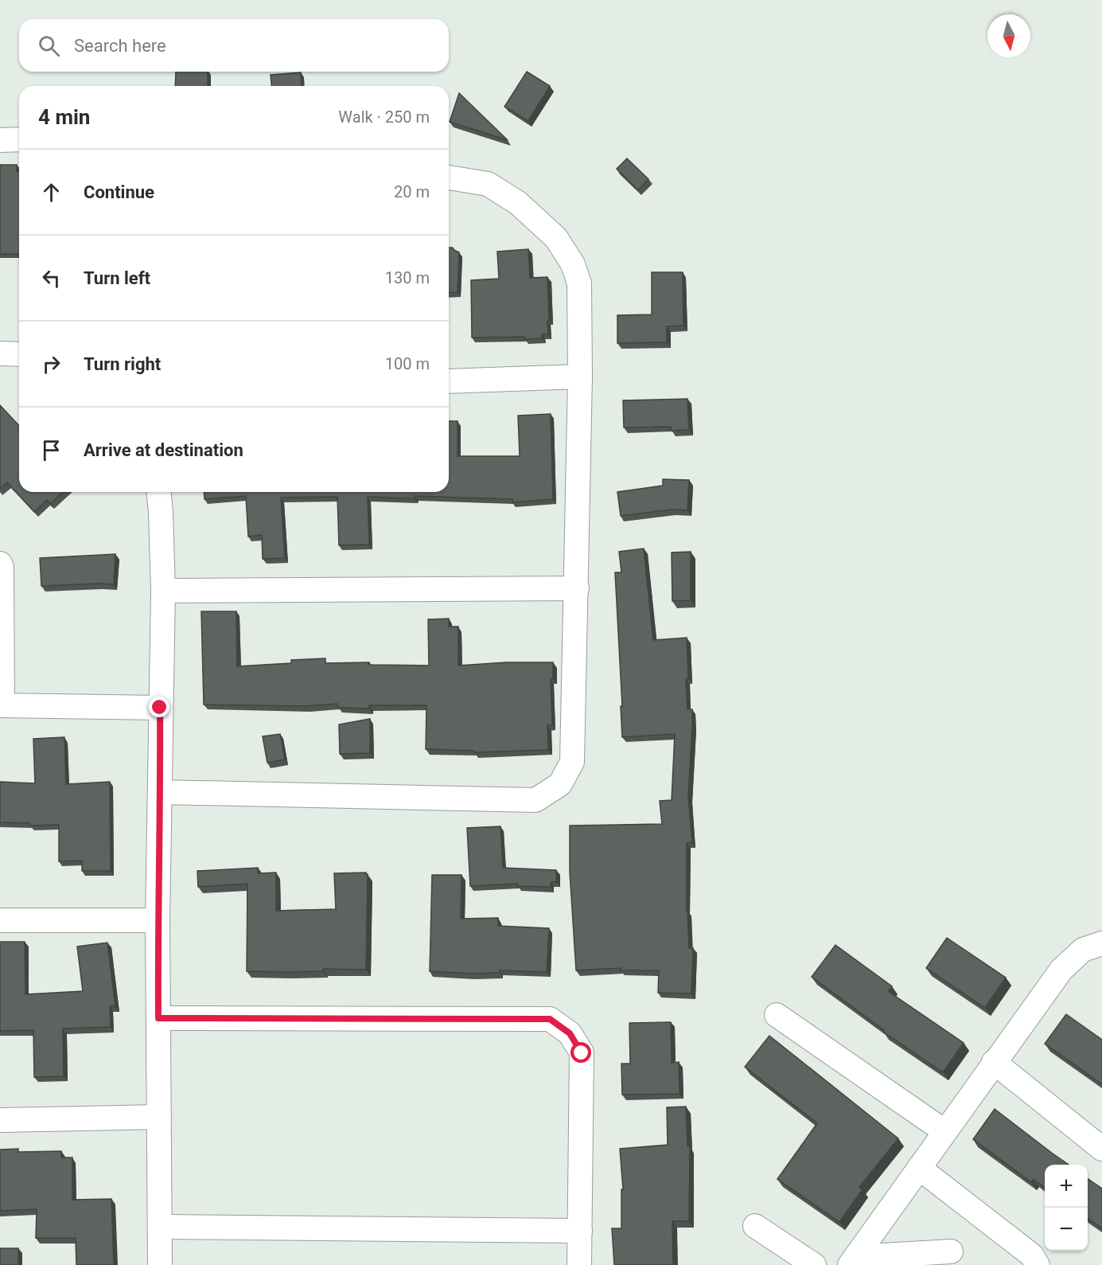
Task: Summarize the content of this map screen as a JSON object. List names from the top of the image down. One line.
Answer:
{"north":"bottom","page":{"search":"Search here","heading":["4 min","Walk · 250 m"],"list":[["Continue","20 m"],["Turn left","130 m"],["Turn right","100 m"],"Arrive at destination"],"map_buttons":["+","−"]}}
